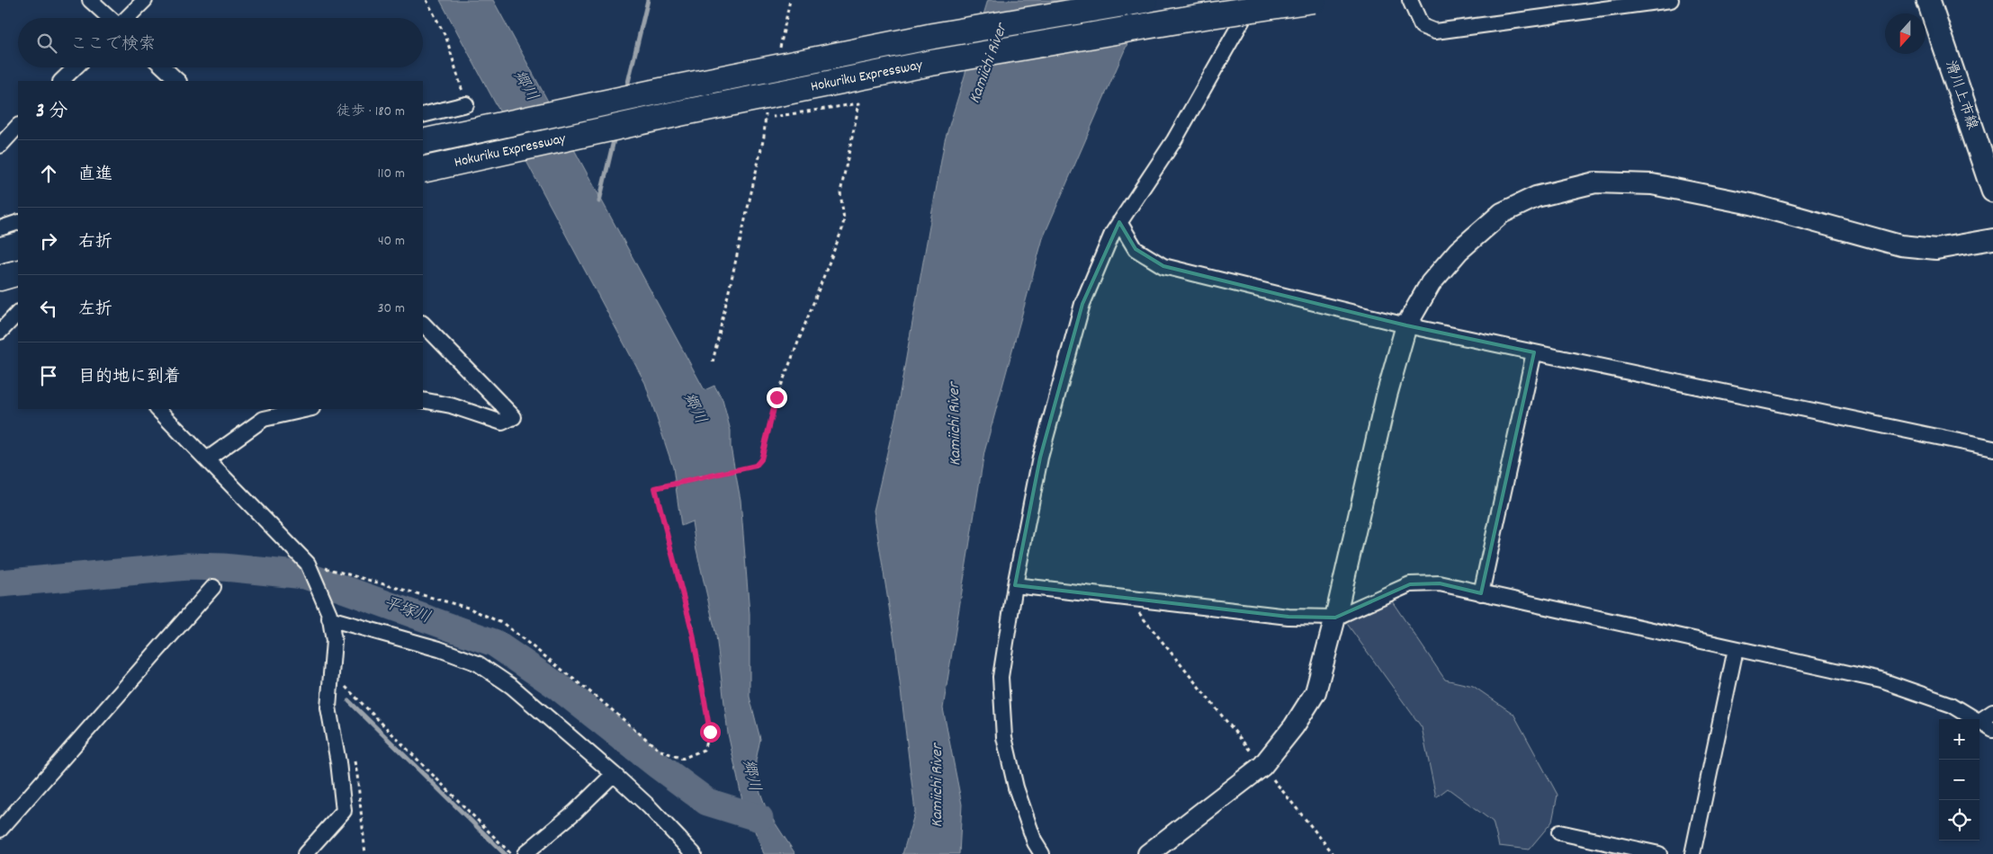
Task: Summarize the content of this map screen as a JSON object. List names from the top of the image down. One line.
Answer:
{"streets":{"highway":["Hokuriku Expressway"],"main road":["滑川上市線"]},"water":["Kamiichi River","郷川","平塚川"],"north":"bottom","page":{"search":"ここで検索","heading":["3 分","徒歩 · 180 m"],"list":[["直進","110 m"],["右折","40 m"],["左折","30 m"],"目的地に到着"],"map_buttons":["+","−"]}}
